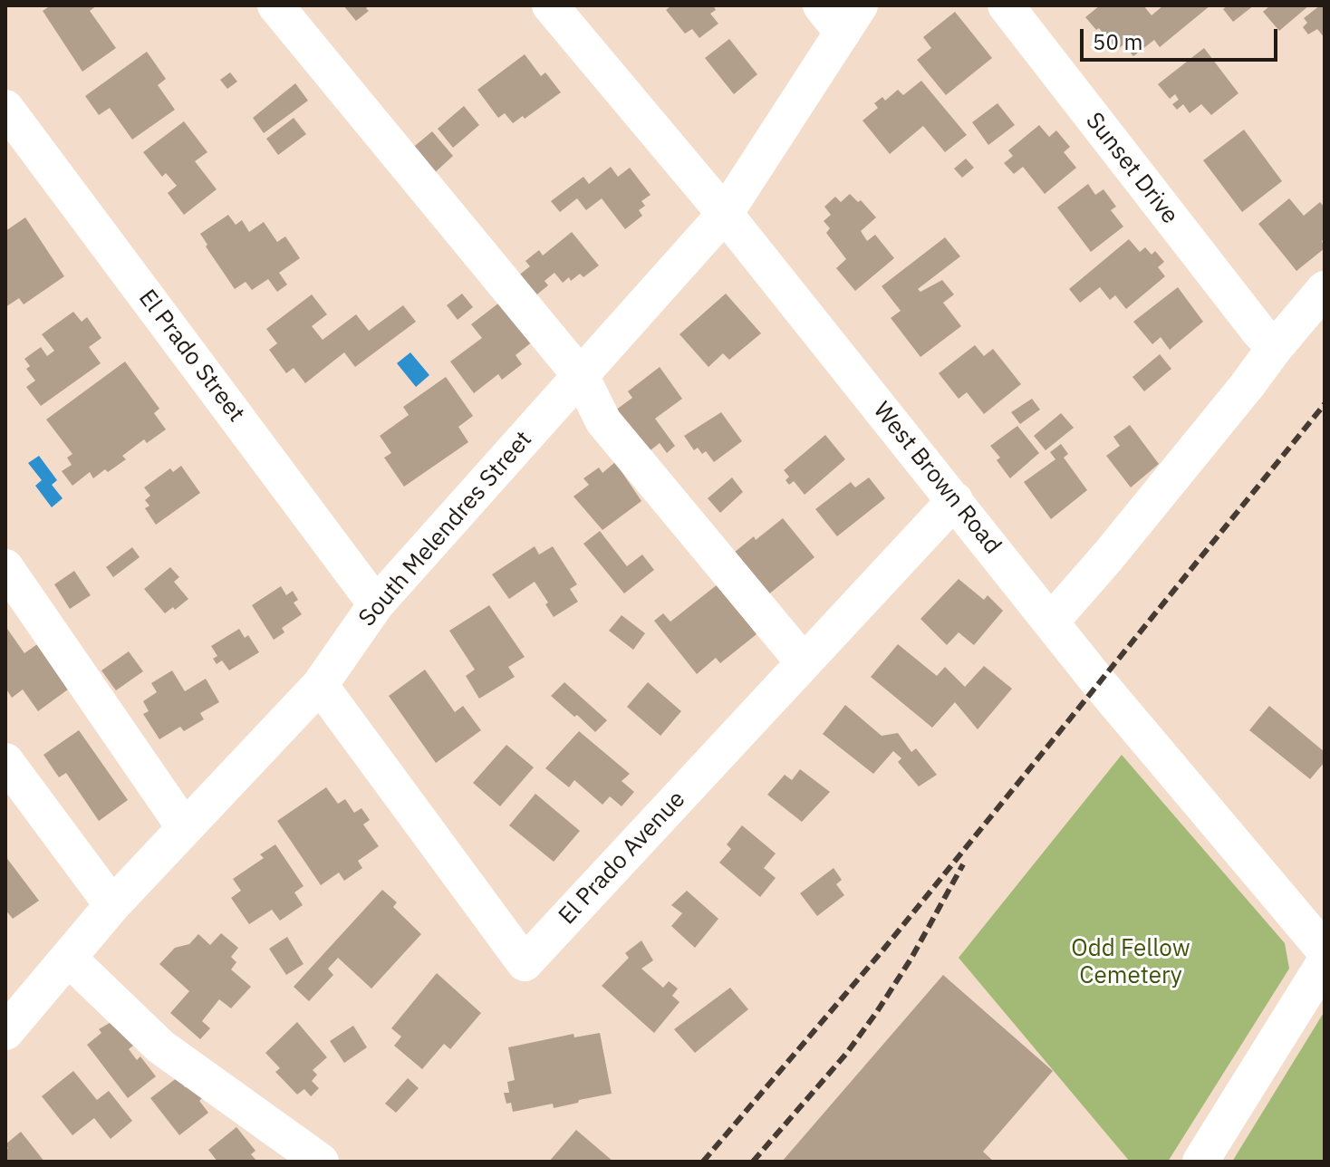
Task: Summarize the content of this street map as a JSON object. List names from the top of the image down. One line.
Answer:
{"streets":{"street":["Sunset Drive","El Prado Street","West Brown Road","South Melendres Street","El Prado Avenue"]},"crossings":[["El Prado Street","South Melendres Street"],["West Brown Road","South Melendres Street"],["West Brown Road","El Prado Avenue"],["South Melendres Street","El Prado Avenue"]],"parks":["Odd Fellow Cemetery"],"scale_bar":"50 m"}
